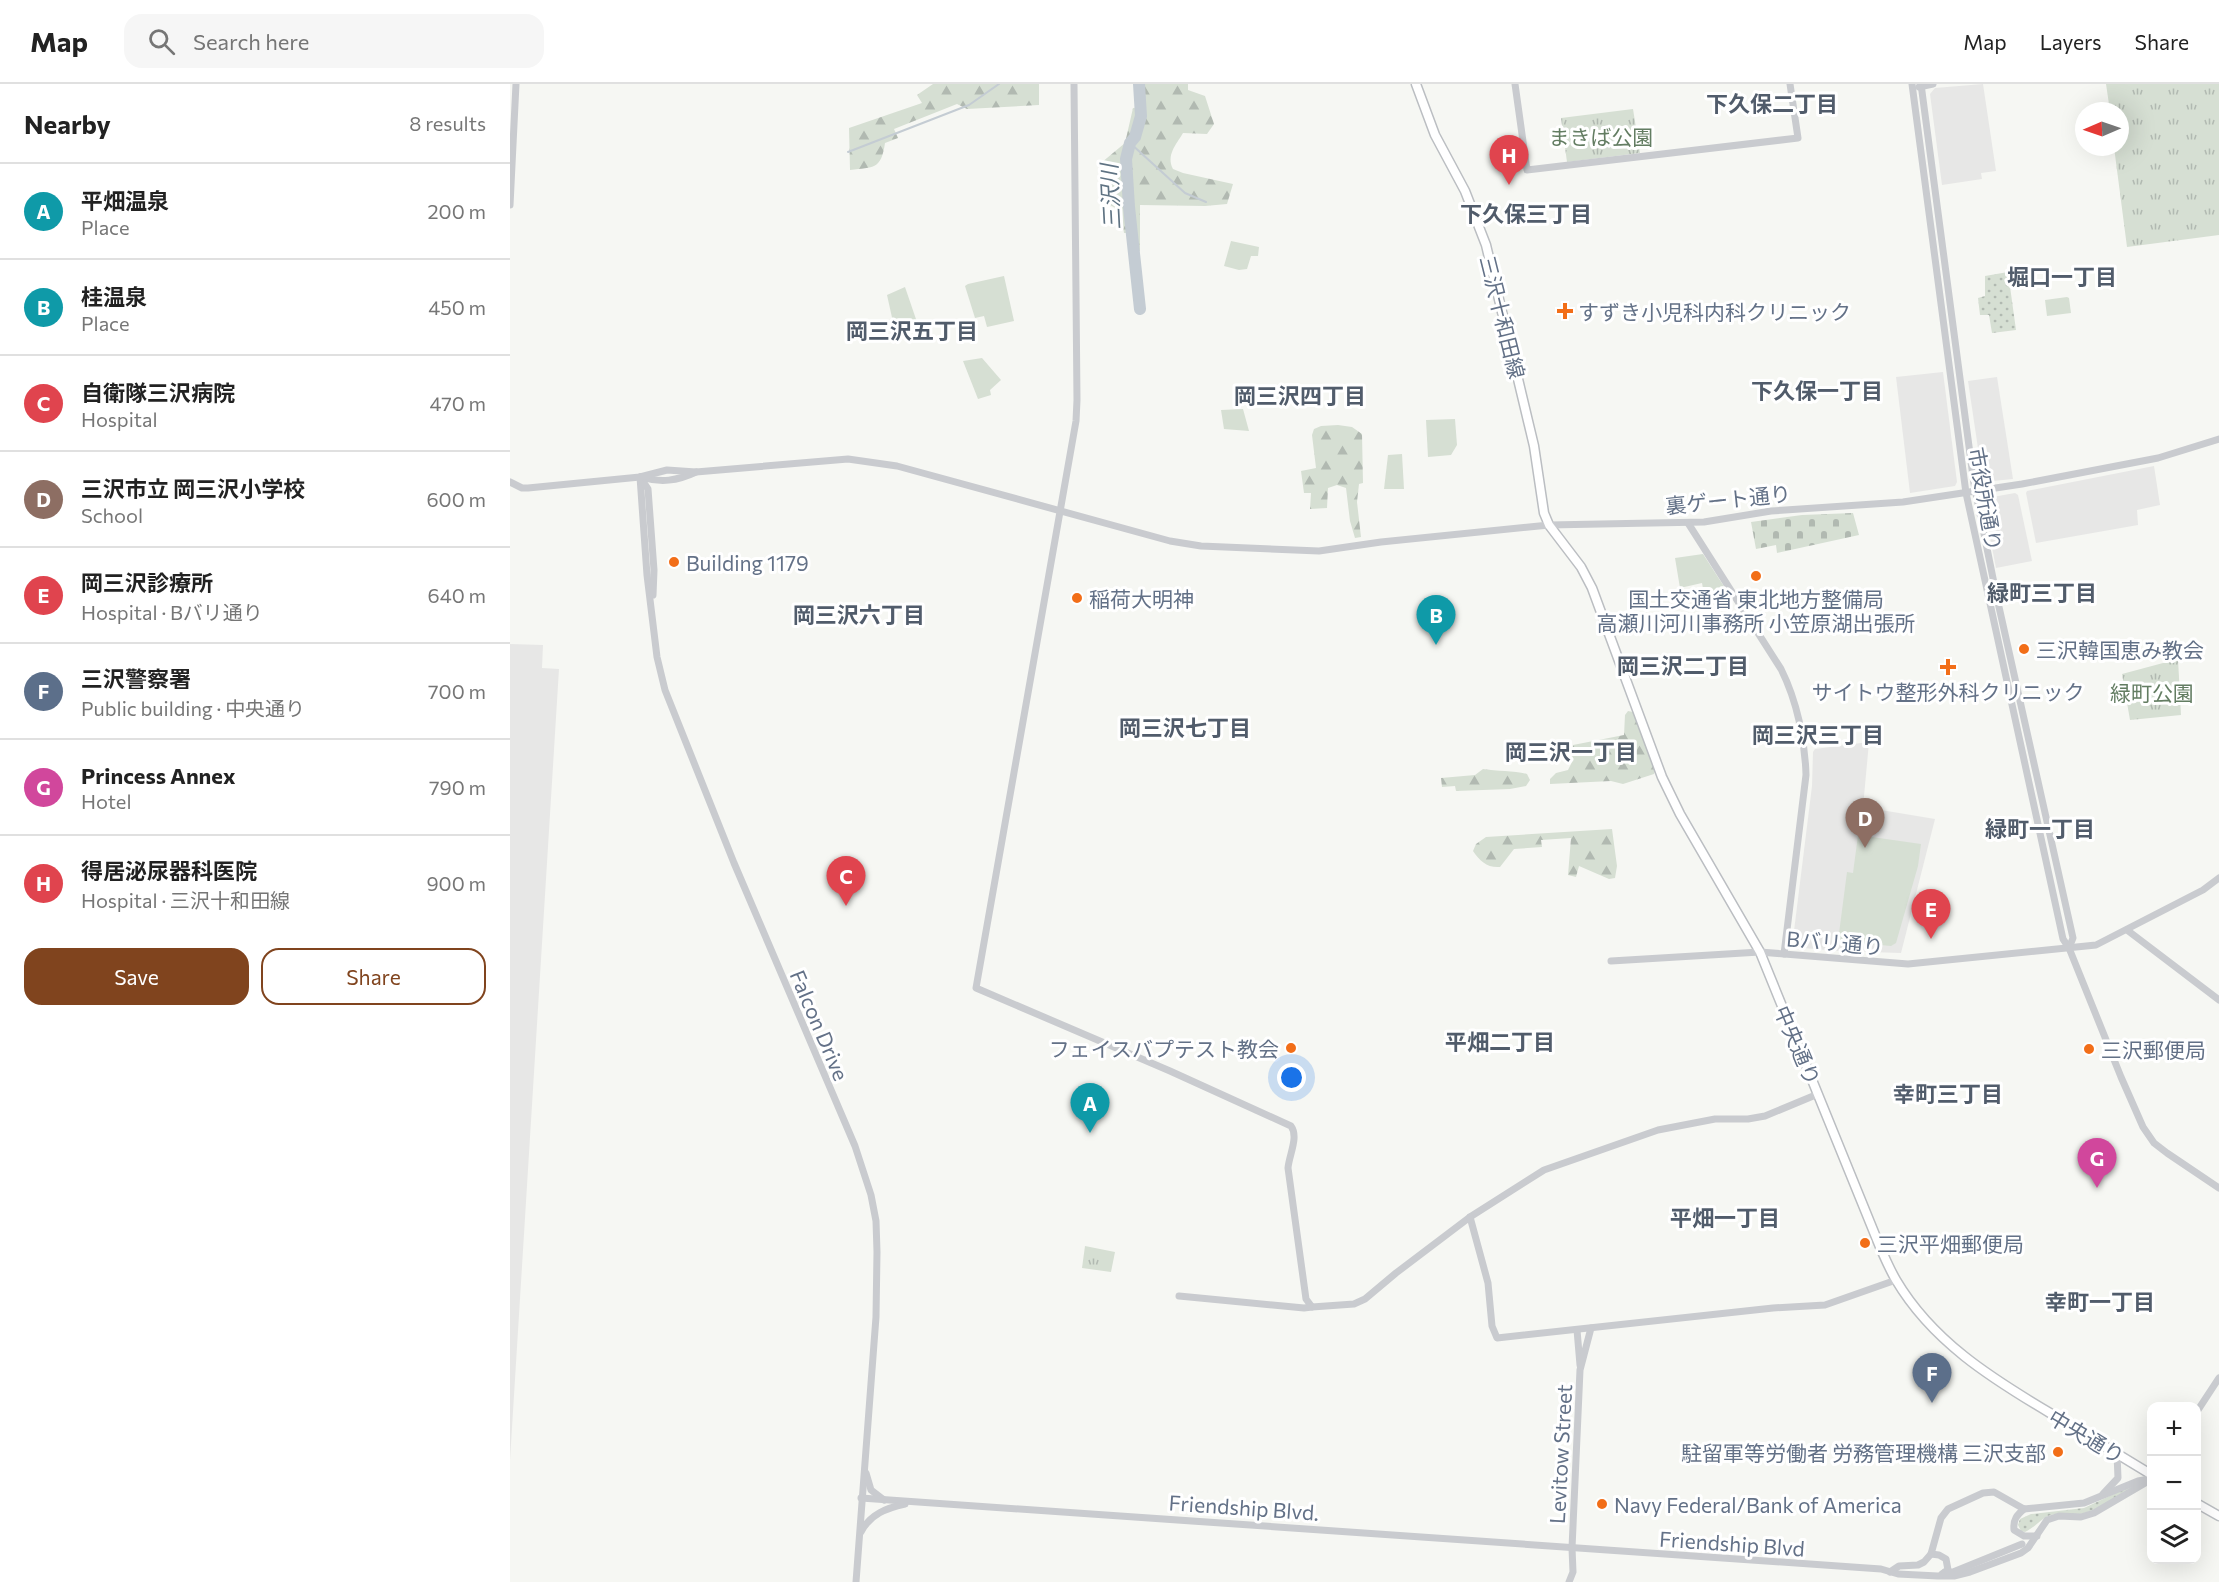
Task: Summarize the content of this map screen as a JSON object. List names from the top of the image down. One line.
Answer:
{"streets":{"main road":["三沢十和田線","中央通り"],"street":["裏ゲート通り","市役所通り","Bバリ通り","Falcon Drive","Levitow Street","Friendship Blvd.","Friendship Blvd"]},"crossings":[["三沢十和田線","裏ゲート通り"],["三沢十和田線","中央通り"],["裏ゲート通り","市役所通り"],["裏ゲート通り","中央通り"],["市役所通り","Bバリ通り"],["Bバリ通り","中央通り"],["Falcon Drive","Friendship Blvd."],["Levitow Street","Friendship Blvd."],["Levitow Street","Friendship Blvd"],["Friendship Blvd.","Friendship Blvd"]],"districts":["下久保二丁目","下久保三丁目","堀口一丁目","岡三沢五丁目","下久保一丁目","岡三沢四丁目","緑町三丁目","岡三沢六丁目","岡三沢二丁目","岡三沢七丁目","岡三沢三丁目","岡三沢一丁目","緑町一丁目","平畑二丁目","幸町三丁目","平畑一丁目","幸町一丁目"],"water":["三沢川"],"parks":["まきば公園","緑町公園"],"places":{"health":["すずき小児科内科クリニック","サイトウ整形外科クリニック"],"other":["Building 1179","国土交通省 東北地方整備局 高瀬川河川事務所 小笠原湖出張所","稲荷大明神","三沢韓国恵み教会","フェイスバプテスト教会","三沢郵便局","三沢平畑郵便局","駐留軍等労働者 労務管理機構 三沢支部","Navy Federal/Bank of America"]},"north":"left","page":{"header":"Map","search":"Search here","nav":["Map","Layers","Share"],"heading":["Nearby","8 results"],"pins":["H","B","D","C","E","A","G","F"],"list":[{"mark":"A","name":"平畑温泉","note":"Place","value":"200 m"},{"mark":"B","name":"桂温泉","note":"Place","value":"450 m"},{"mark":"C","name":"自衛隊三沢病院","note":"Hospital","value":"470 m"},{"mark":"D","name":"三沢市立 岡三沢小学校","note":"School","value":"600 m"},{"mark":"E","name":"岡三沢診療所","note":"Hospital · Bバリ通り","value":"640 m"},{"mark":"F","name":"三沢警察署","note":"Public building · 中央通り","value":"700 m"},{"mark":"G","name":"Princess Annex","note":"Hotel","value":"790 m"},{"mark":"H","name":"得居泌尿器科医院","note":"Hospital · 三沢十和田線","value":"900 m"}],"buttons":["Save","Share"],"map_buttons":["+","−"]}}
